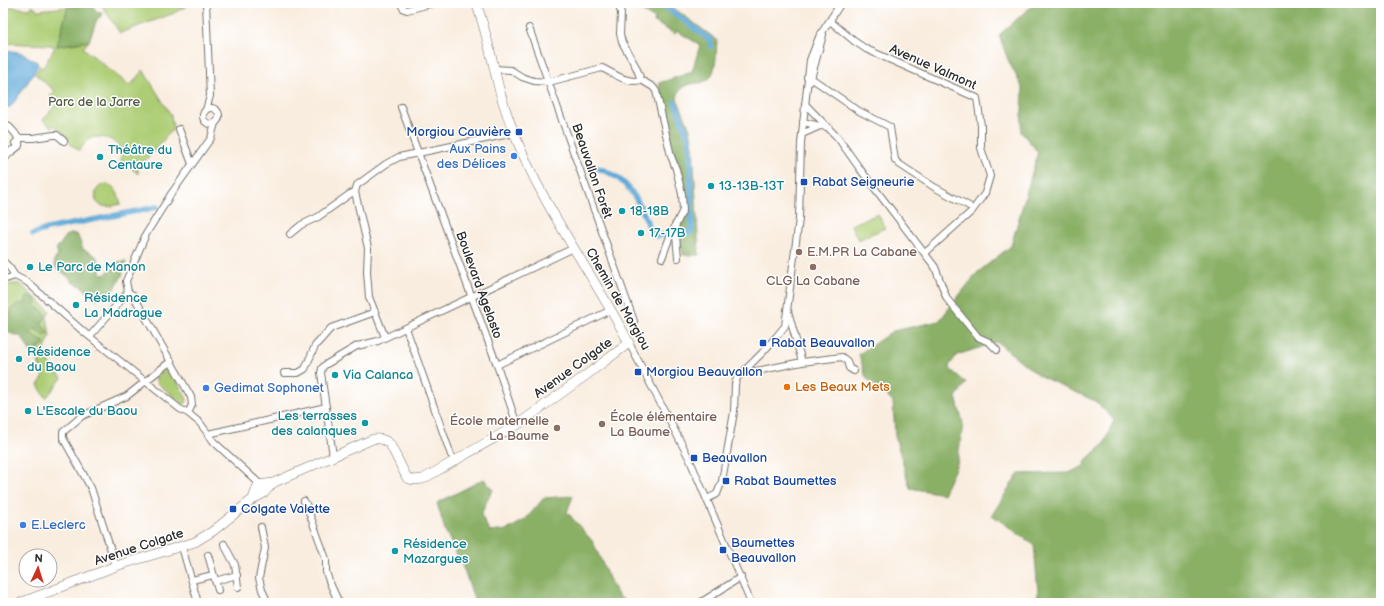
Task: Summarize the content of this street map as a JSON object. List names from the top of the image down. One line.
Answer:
{"streets":{"street":["Avenue Valmont","Beauvallon Forêt","Boulevard Agelasto","Chemin de Morgiou","Avenue Colgate"]},"crossings":[["Boulevard Agelasto","Avenue Colgate"],["Chemin de Morgiou","Avenue Colgate"]],"parks":["Parc de la Jarre"],"places":{"transit":["Morgiou Cauvière","Rabat Seigneurie","Rabat Beauvallon","Morgiou Beauvallon","Beauvallon","Rabat Baumettes","Colgate Valette","Baumettes Beauvallon"],"other":["Aux Pains des Délices","Théâtre du Centaure","13-13B-13T","18-18B","17-17B","E.M.PR La Cabane","Le Parc de Manon","CLG La Cabane","Résidence La Madrague","Résidence du Baou","Via Calanca","Les Beaux Mets","Gedimat Sophonet","L'Escale du Baou","Les terrasses des calanques","École élémentaire La Baume","École maternelle La Baume","E.Leclerc","Résidence Mazargues"]},"north":"top"}
